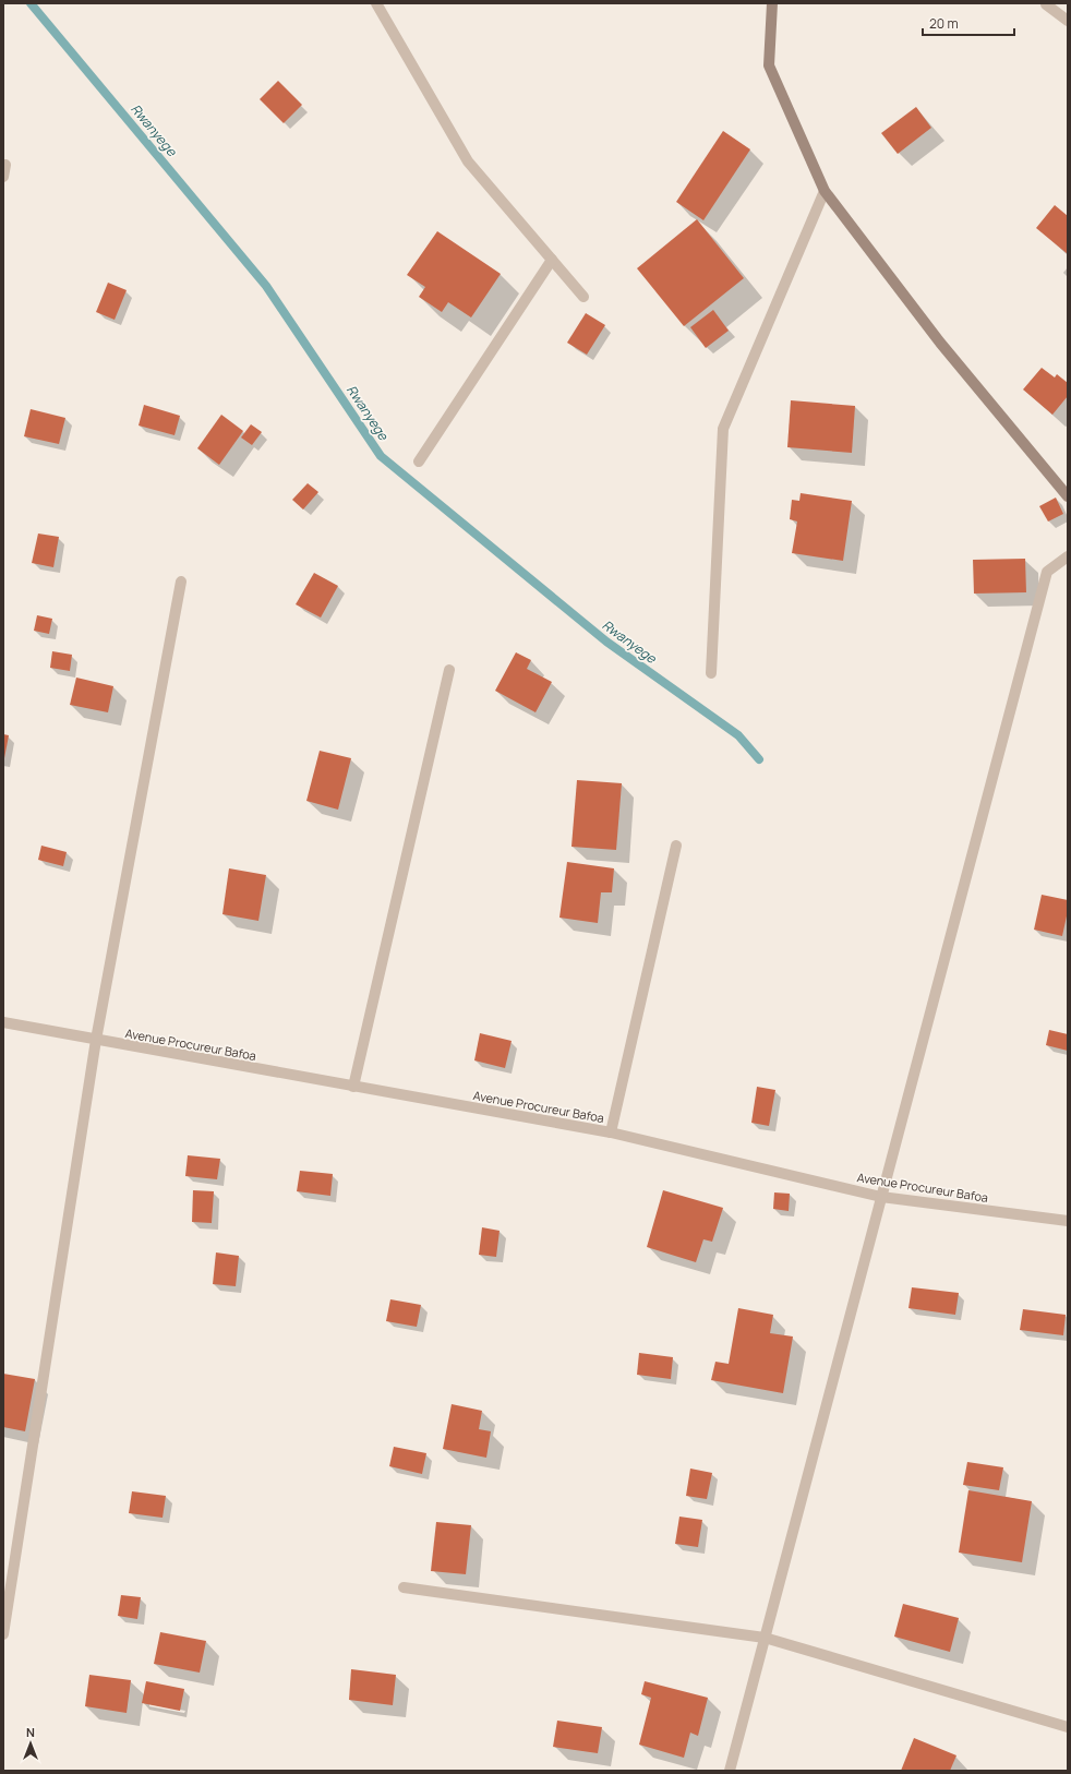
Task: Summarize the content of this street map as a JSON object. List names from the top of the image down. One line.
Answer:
{"streets":{"street":["Avenue Procureur Bafoa"]},"water":["Rwanyege"],"scale_bar":"20 m","north":"top"}
